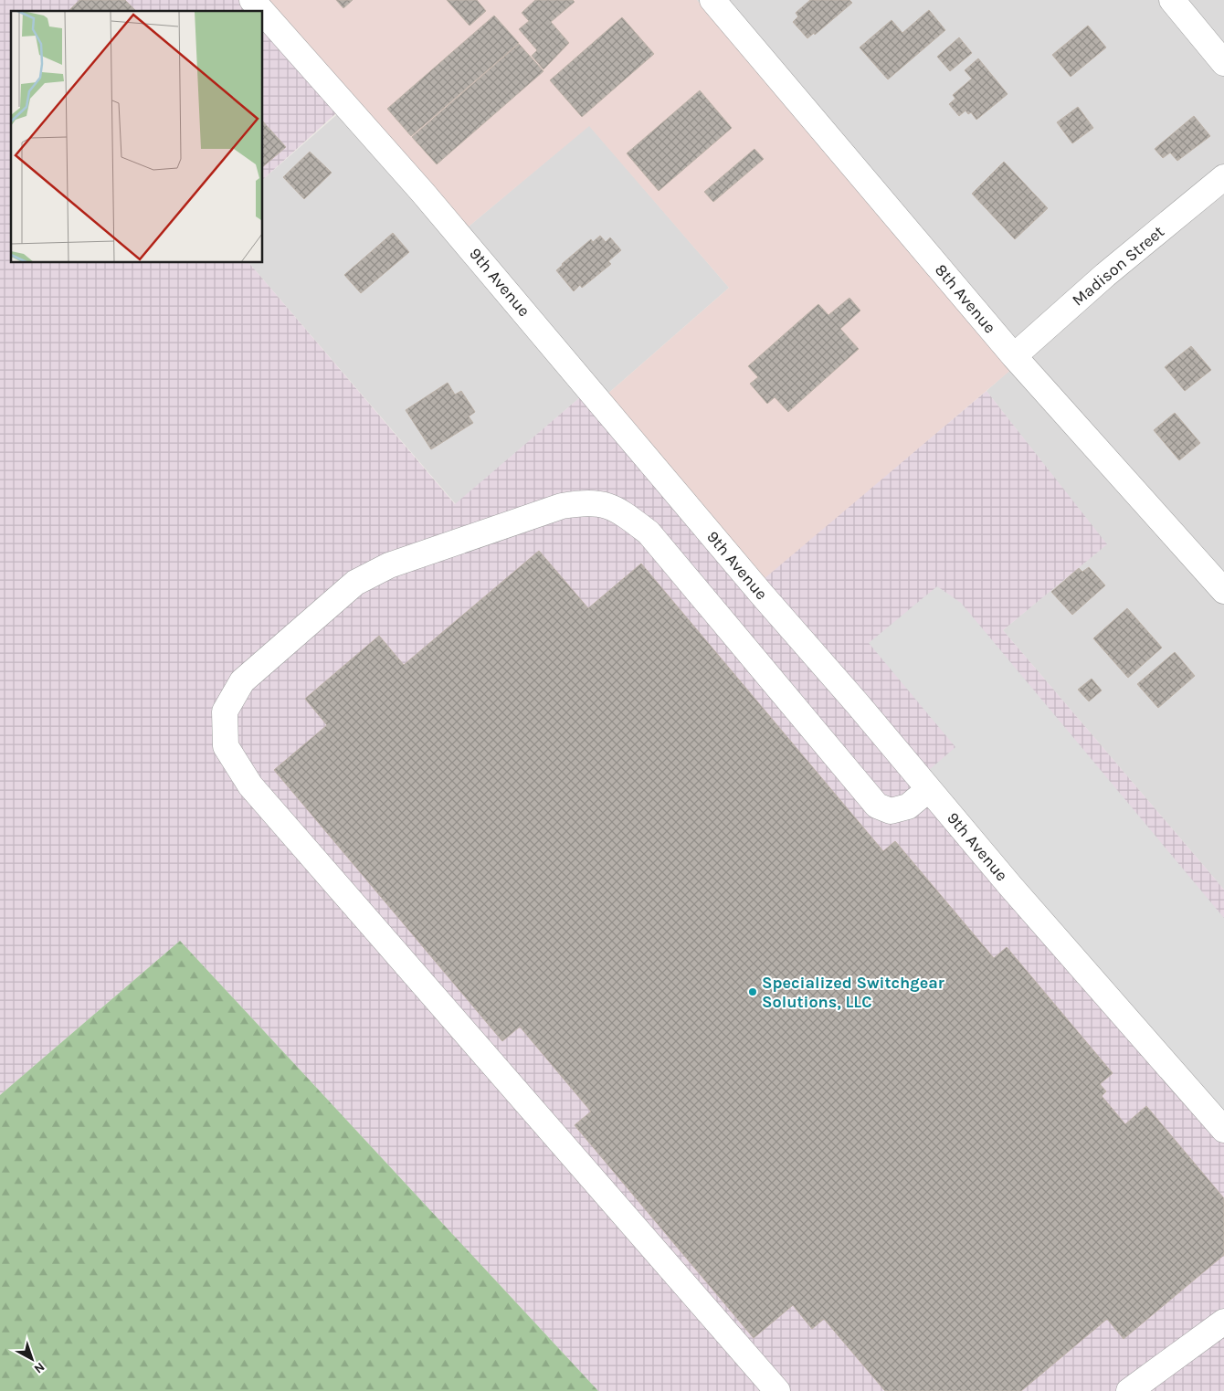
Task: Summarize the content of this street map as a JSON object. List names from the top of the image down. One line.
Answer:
{"streets":{"street":["Madison Street","9th Avenue","8th Avenue"]},"crossings":[["Madison Street","8th Avenue"]],"places":["Specialized Switchgear Solutions, LLC"],"north":"bottom right"}
